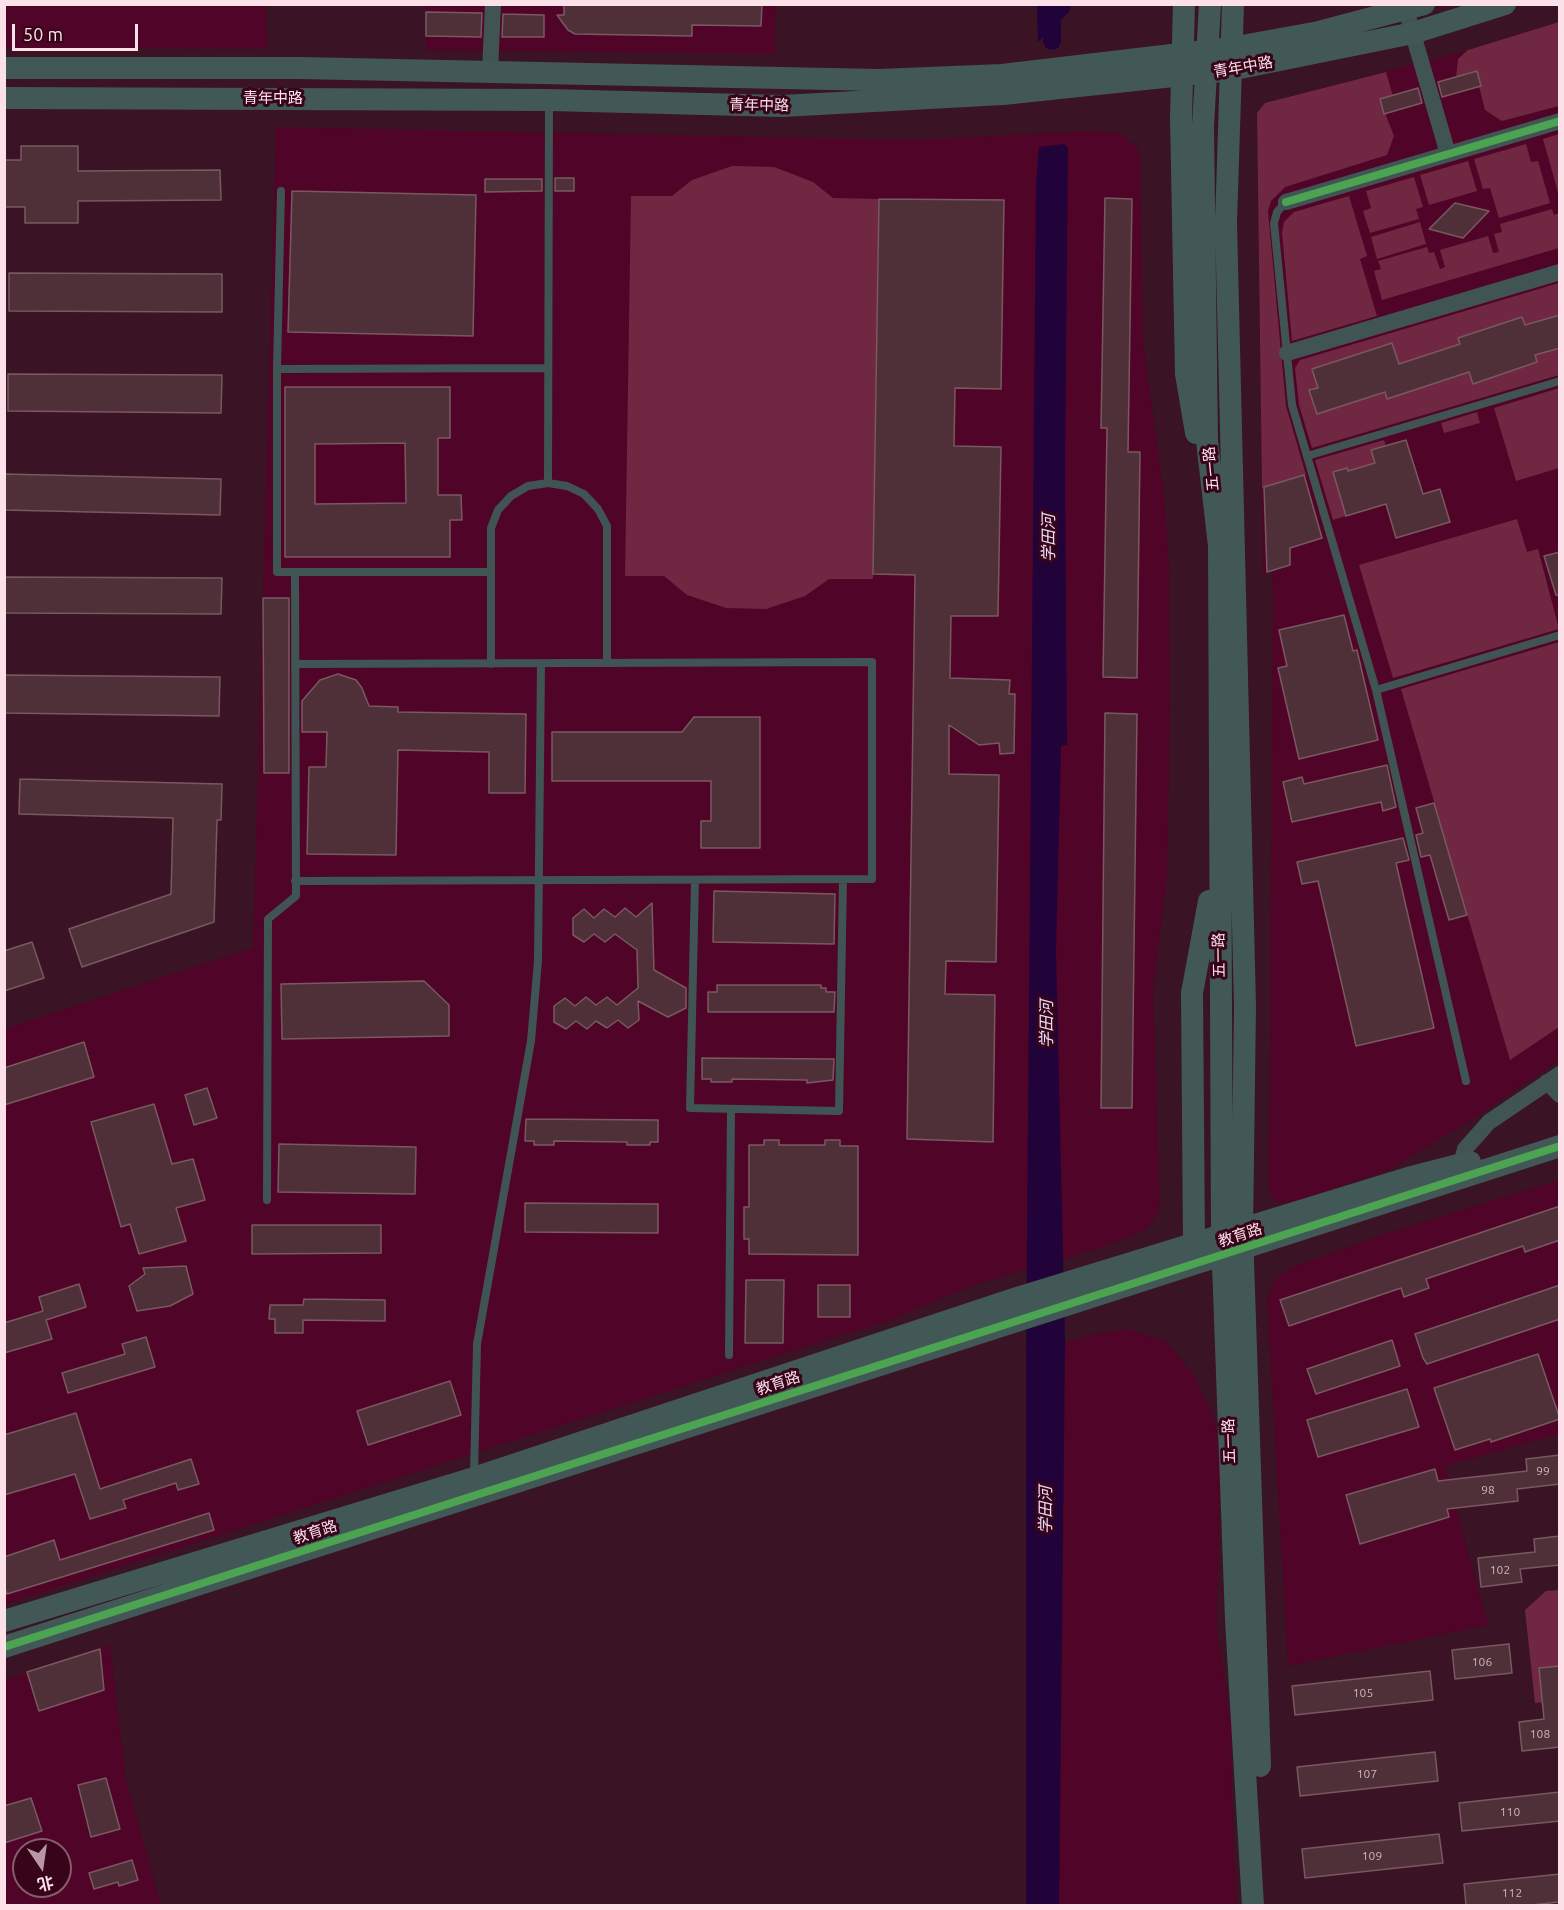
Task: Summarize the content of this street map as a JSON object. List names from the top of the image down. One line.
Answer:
{"streets":{"main road":["青年中路","五一路","教育路"]},"crossings":[["青年中路","五一路"],["五一路","教育路"]],"water":["学田河"],"house_numbers":["99","98","102","106","105","108","107","110","109","112"],"scale_bar":"50 m","north":"bottom"}
